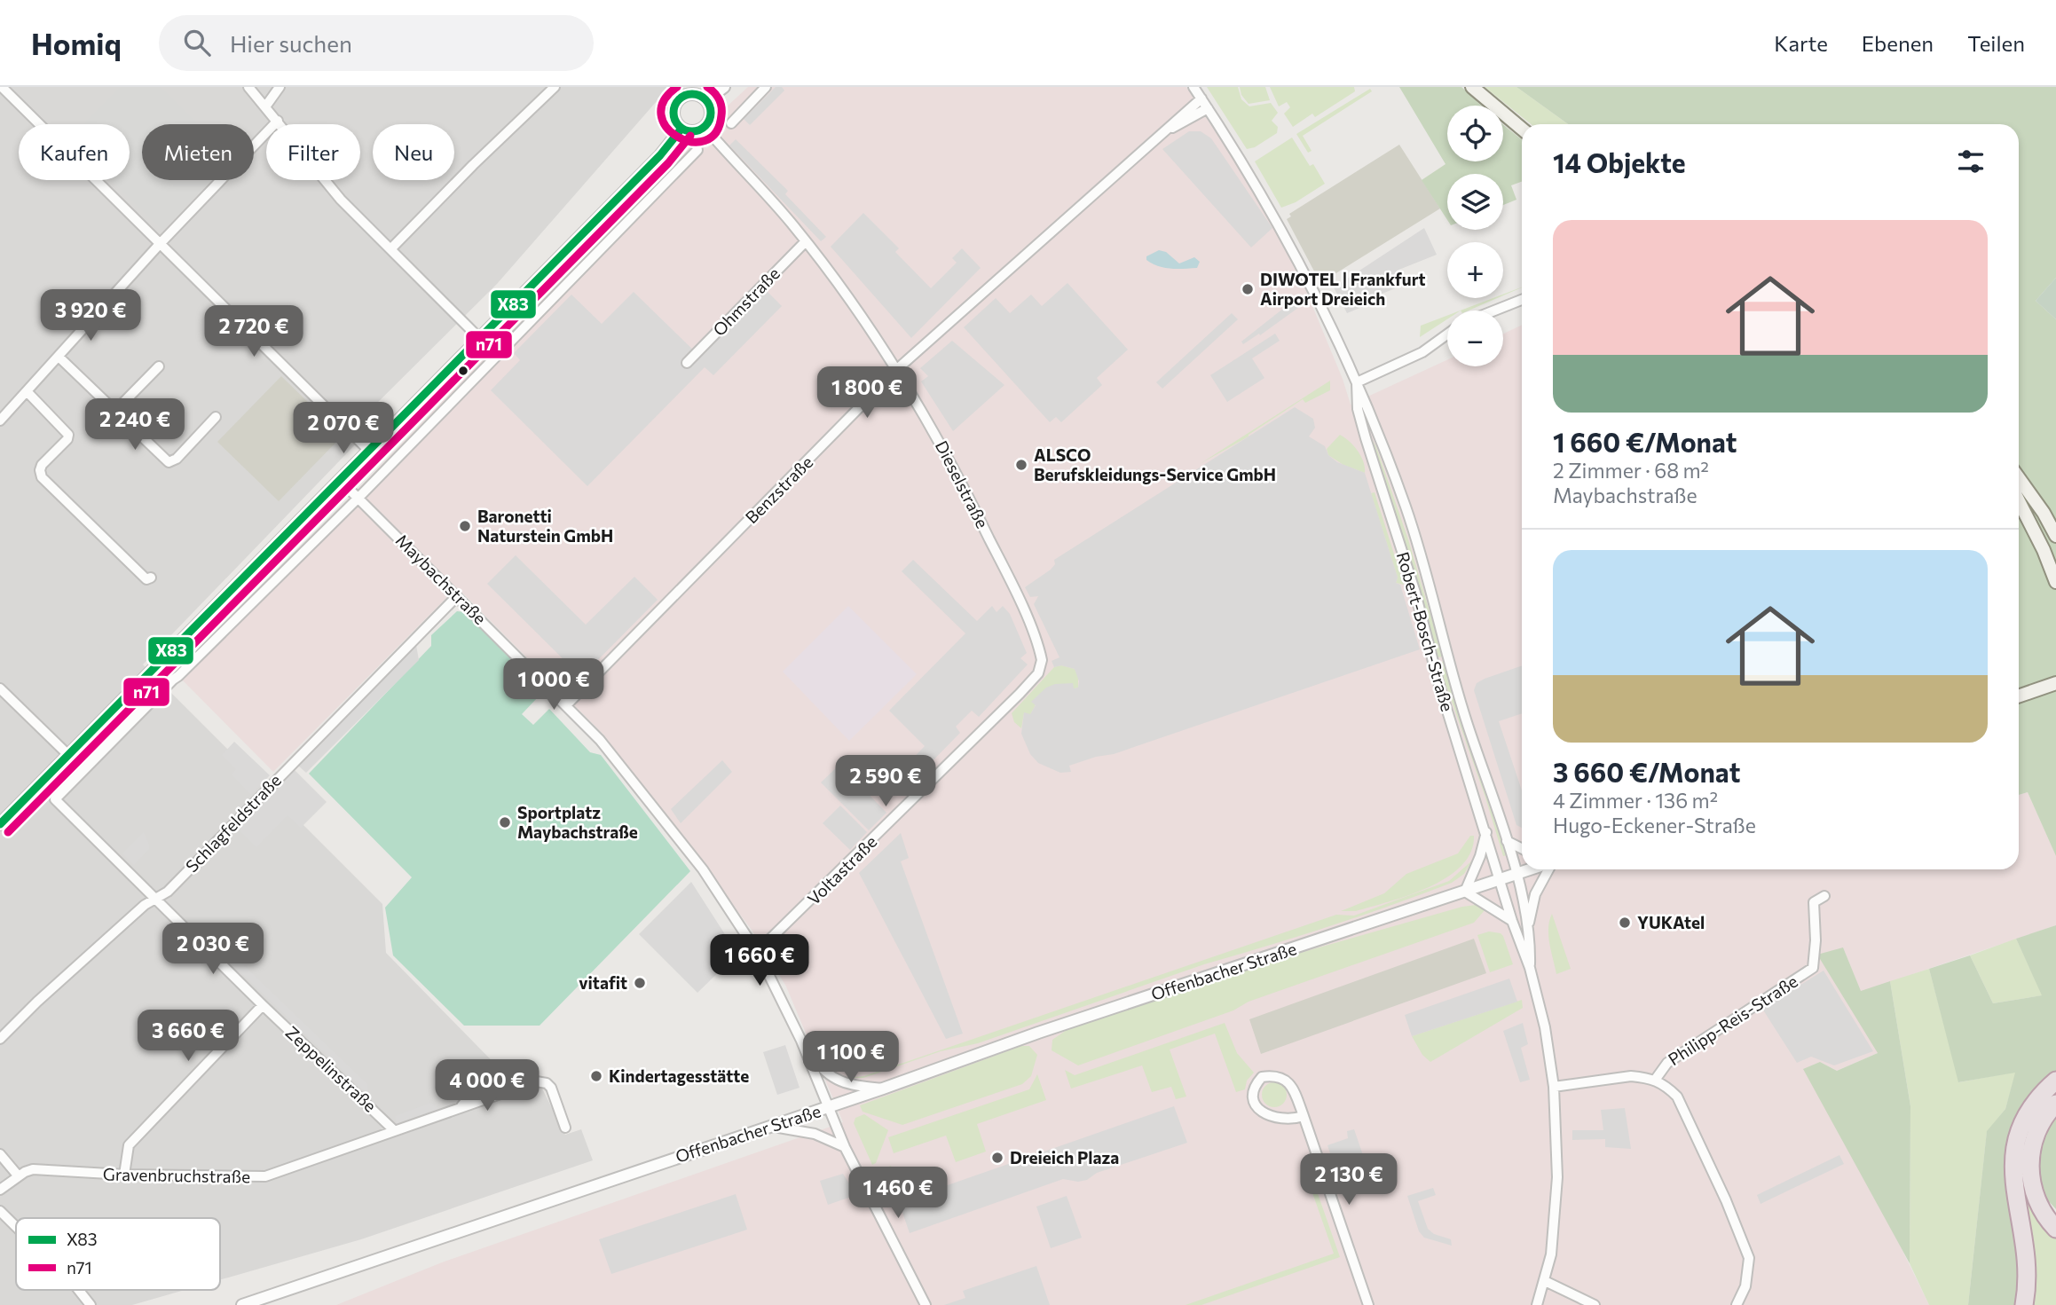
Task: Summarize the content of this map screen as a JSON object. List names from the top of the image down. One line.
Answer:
{"streets":{"street":["Ohmstraße","Dieselstraße","Benzstraße","Maybachstraße","Robert-Bosch-Straße","Schlagfeldstraße","Voltastraße","Offenbacher Straße","Philipp-Reis-Straße","Zeppelinstraße","Gravenbruchstraße"]},"crossings":[["Ohmstraße","Dieselstraße"],["Dieselstraße","Benzstraße"],["Dieselstraße","Voltastraße"],["Benzstraße","Maybachstraße"],["Benzstraße","Robert-Bosch-Straße"],["Maybachstraße","Schlagfeldstraße"],["Maybachstraße","Voltastraße"],["Maybachstraße","Offenbacher Straße"],["Maybachstraße","Zeppelinstraße"],["Robert-Bosch-Straße","Offenbacher Straße"],["Schlagfeldstraße","Zeppelinstraße"],["Zeppelinstraße","Gravenbruchstraße"]],"places":["DIWOTEL | Frankfurt Airport Dreieich","ALSCO Berufskleidungs-Service GmbH","Baronetti Naturstein GmbH","Sportplatz Maybachstraße","YUKAtel","vitafit","Kindertagesstätte","Dreieich Plaza"],"lines":["transit line n71","transit line X83"],"legend":["X83","n71"],"page":{"header":"Homiq","search":"Hier suchen","nav":["Karte","Ebenen","Teilen"],"map_buttons":["+","−"],"chip":["Kaufen","Mieten","Filter","Neu"],"heading":"14 Objekte","list":[{"name":"1 660 €/Monat","note":"2 Zimmer · 68 m² · Maybachstraße"},{"name":"3 660 €/Monat","note":"4 Zimmer · 136 m² · Hugo-Eckener-Straße"}],"price":["3 920 €","2 720 €","1 800 €","2 240 €","2 070 €","1 000 €","2 590 €","2 030 €","1 660 €","3 660 €","1 100 €","4 000 €","2 130 €","1 460 €"]}}
